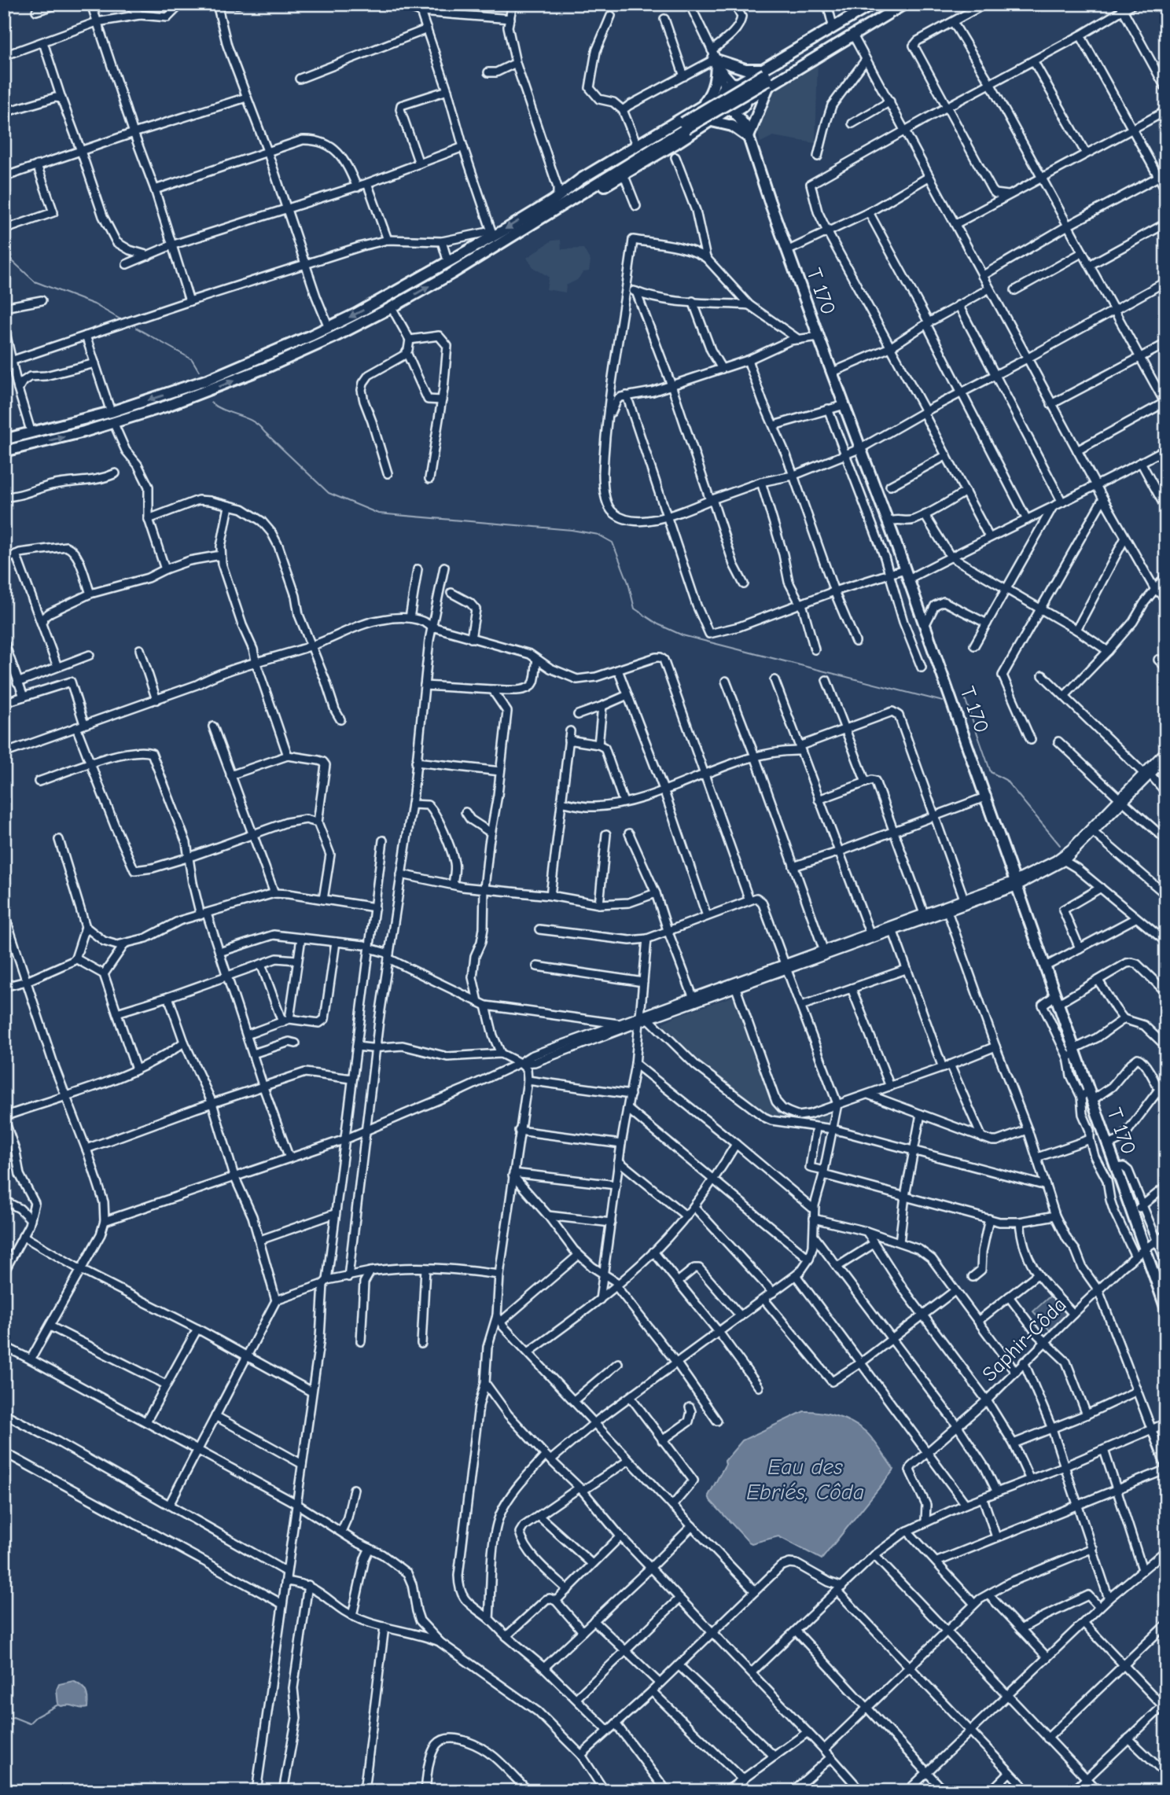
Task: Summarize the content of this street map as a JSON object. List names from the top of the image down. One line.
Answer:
{"streets":{"main road":["T 170"],"street":["Saphir-Côda"]},"crossings":[["T 170","Saphir-Côda"]],"water":["Eau des Ebriés, Côda"]}
